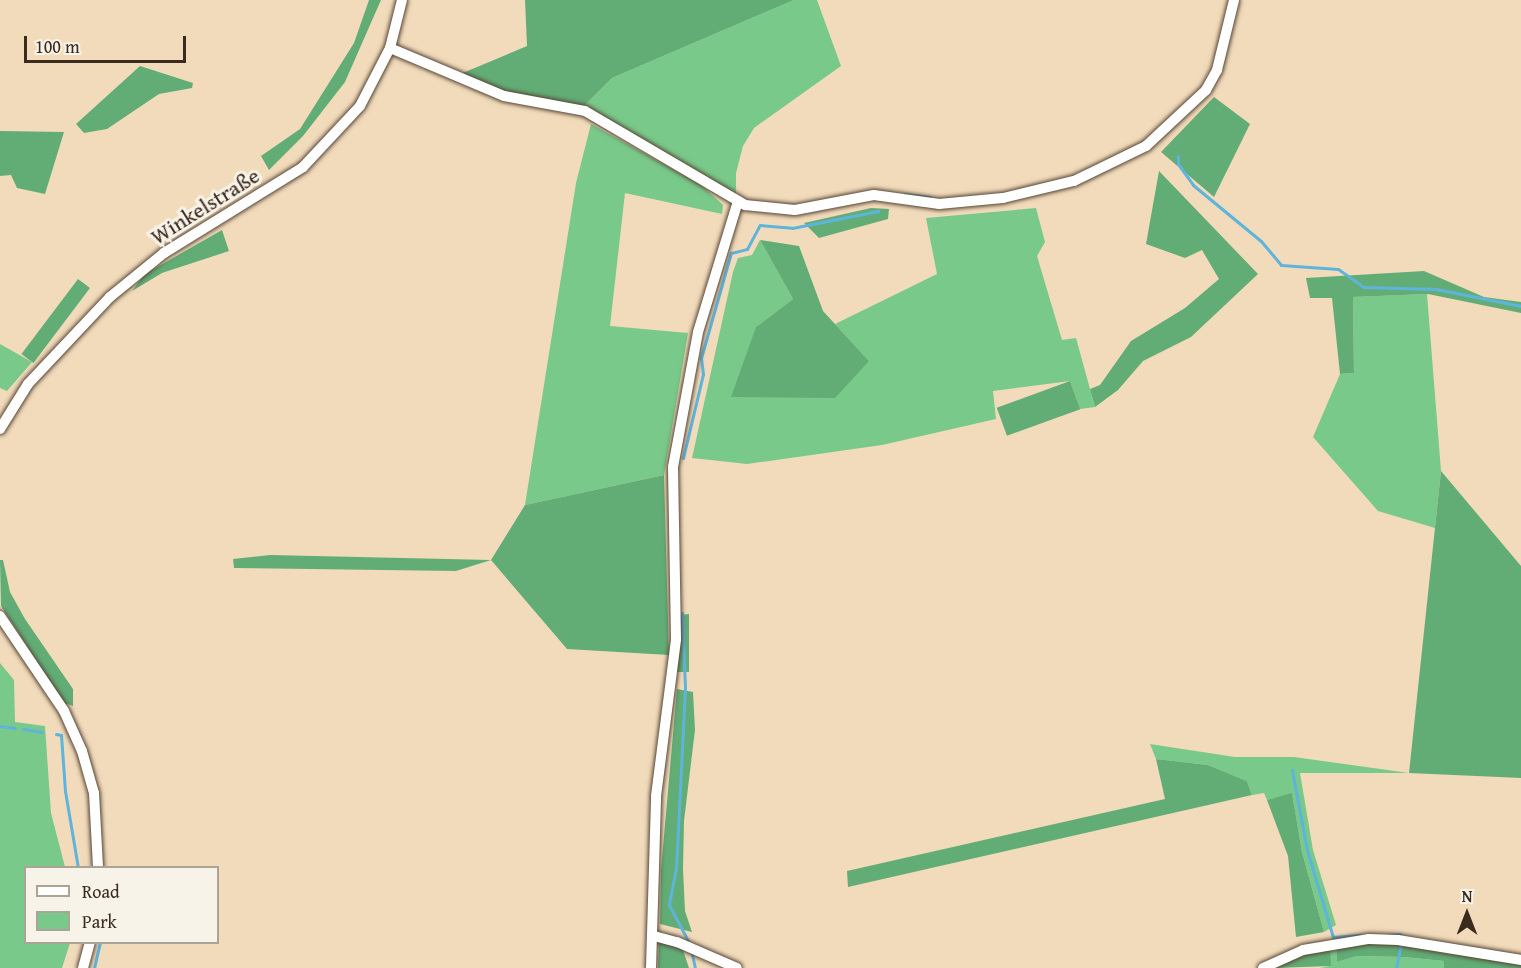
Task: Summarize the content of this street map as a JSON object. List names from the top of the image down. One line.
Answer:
{"streets":{"street":["Winkelstraße"]},"legend":["Road","Park"],"scale_bar":"100 m","north":"top"}
